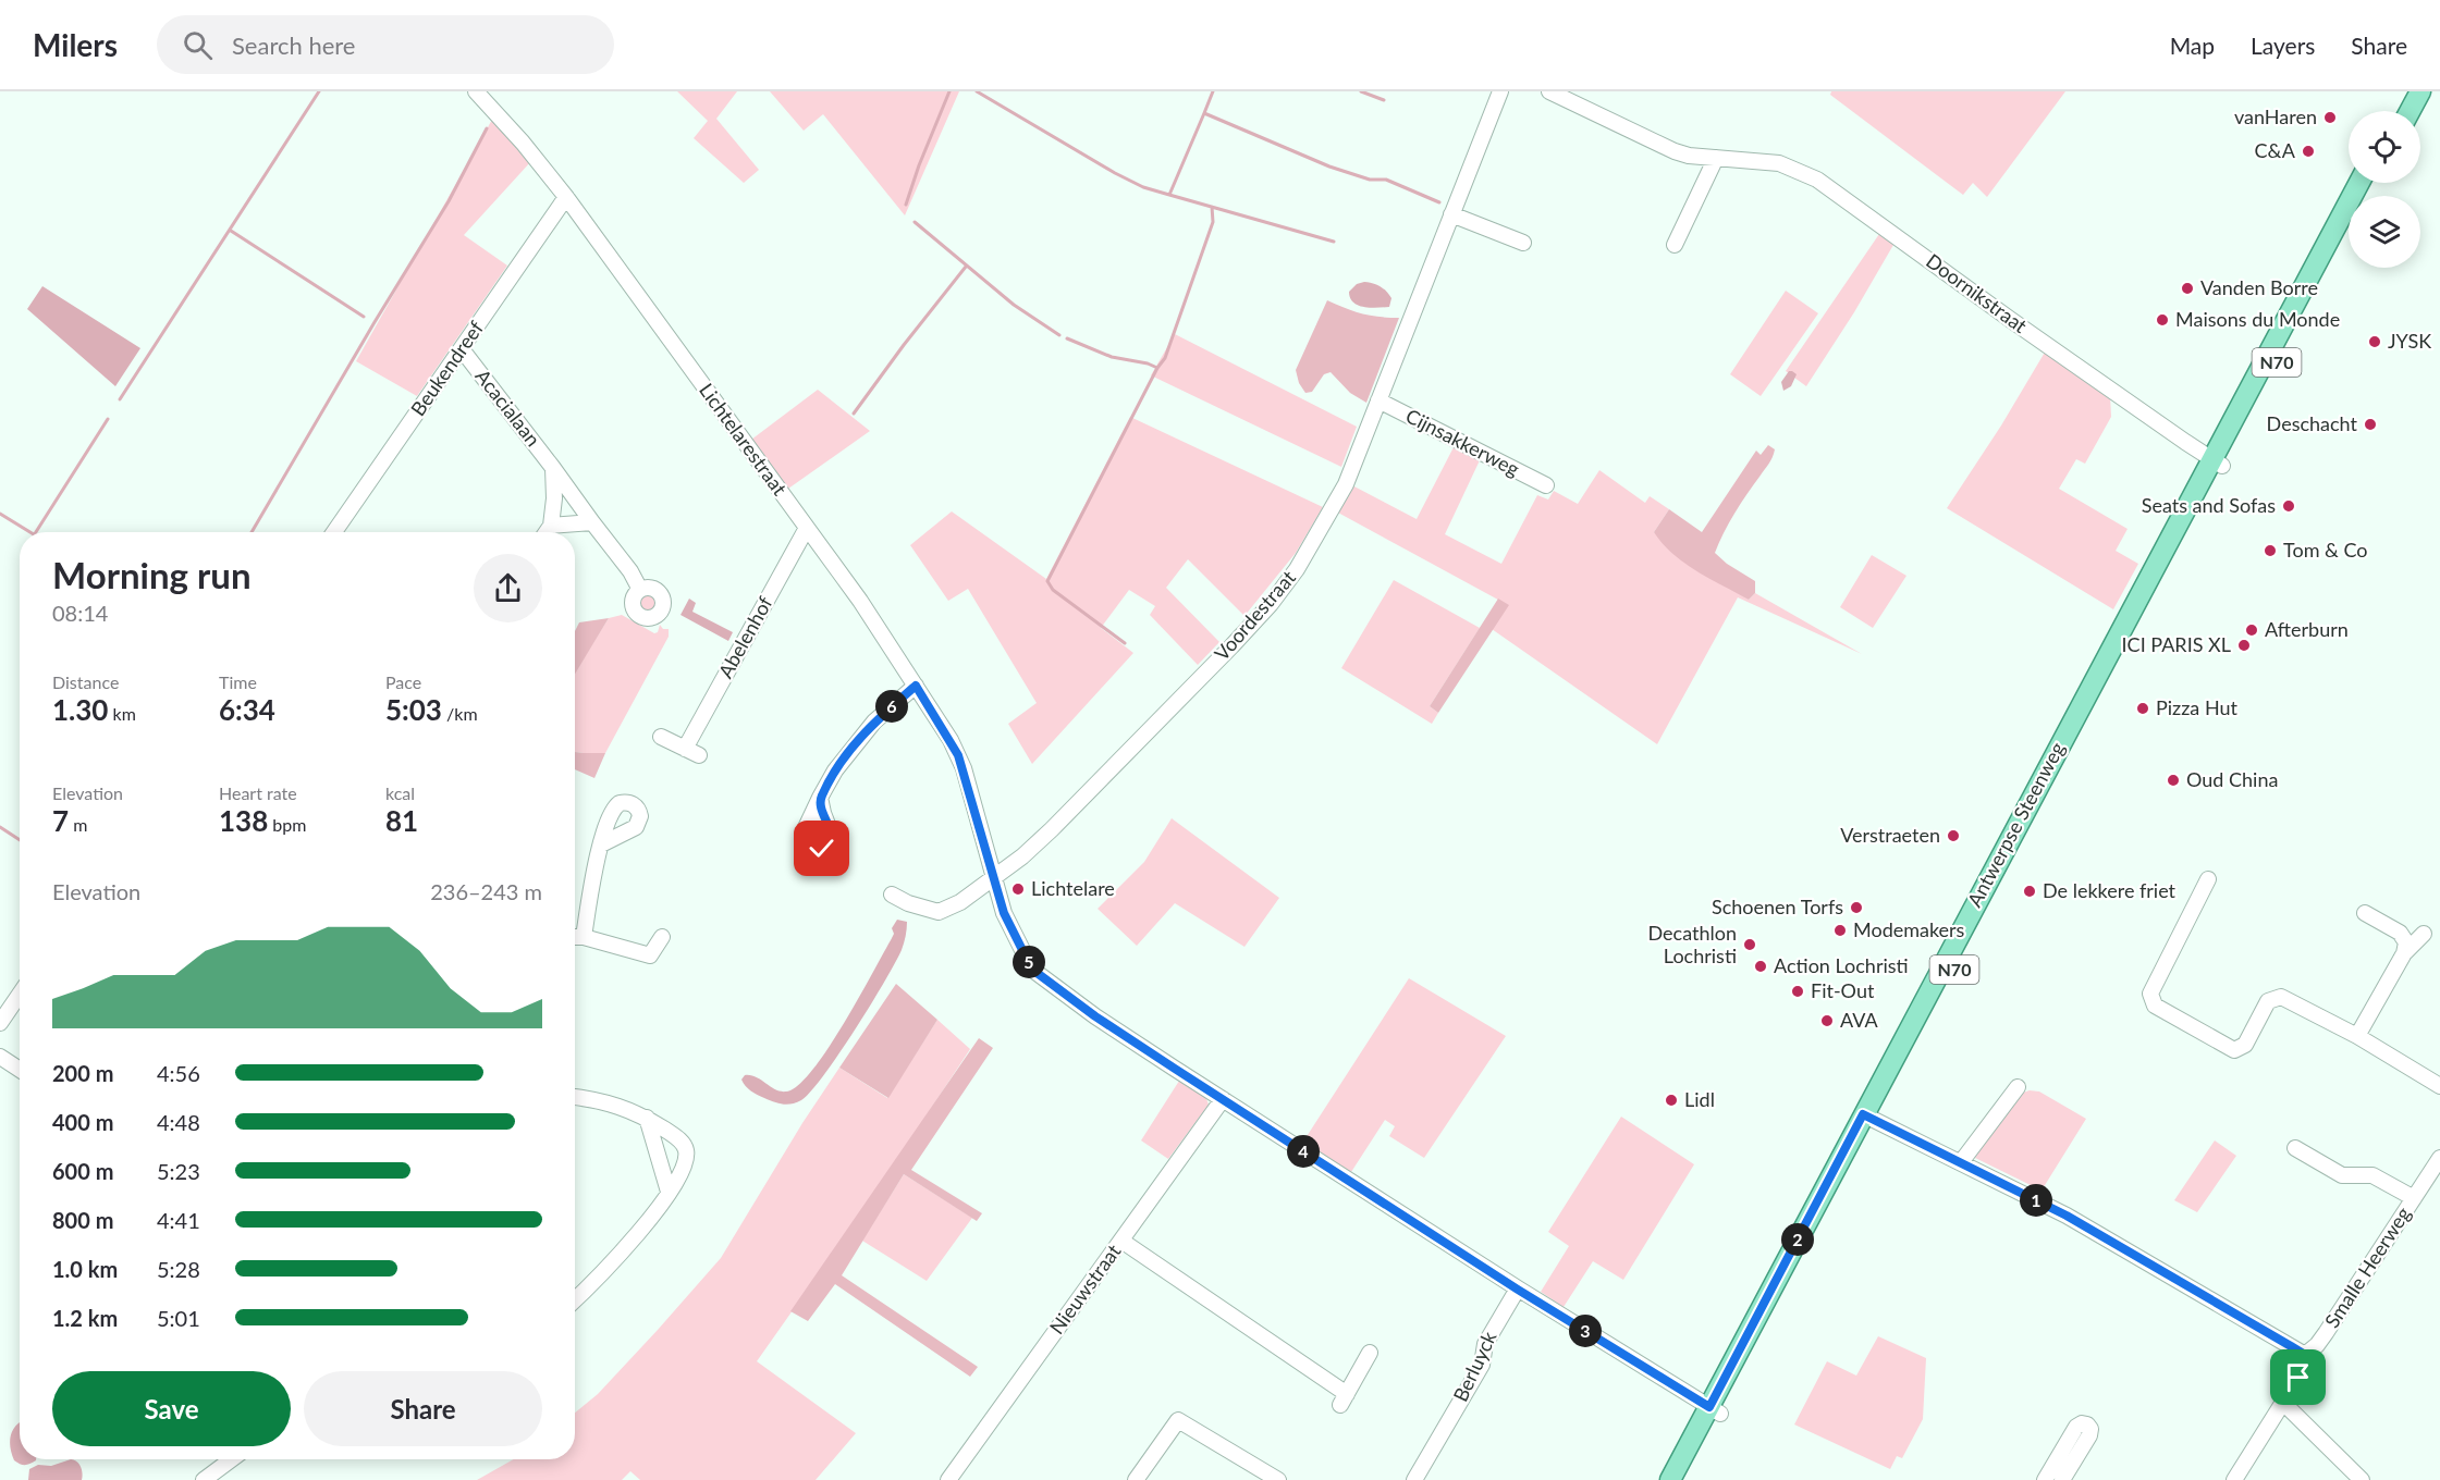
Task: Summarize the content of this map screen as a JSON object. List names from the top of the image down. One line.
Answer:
{"streets":{"main road":["N70","Antwerpse Steenweg"],"street":["Doornikstraat","Beukendreef","Acacialaan","Lichtelarestraat","Cijnsakkerweg","Voordestraat","Abelenhof","Smalle Heerweg","Nieuwstraat","Berluyck"]},"crossings":[["Doornikstraat","Antwerpse Steenweg"],["Beukendreef","Acacialaan"],["Beukendreef","Lichtelarestraat"],["Lichtelarestraat","Voordestraat"],["Lichtelarestraat","Abelenhof"],["Lichtelarestraat","Antwerpse Steenweg"],["Lichtelarestraat","Nieuwstraat"],["Lichtelarestraat","Berluyck"],["Cijnsakkerweg","Voordestraat"]],"places":["vanHaren","C&A","Vanden Borre","Maisons du Monde","JYSK","Deschacht","Seats and Sofas","Tom & Co","Afterburn","ICI PARIS XL","Pizza Hut","Oud China","Verstraeten","Lichtelare","De lekkere friet","Schoenen Torfs","Modemakers","Decathlon Lochristi","Action Lochristi","Fit-Out","AVA","Lidl"],"page":{"header":"Milers","search":"Search here","nav":["Map","Layers","Share"],"heading":["Morning run","08:14"],"stats":[["Distance","1.30 km"],["Time","6:34"],["Pace","5:03 /km"],["Elevation","7 m"],["Heart rate","138 bpm"],["kcal","81"]],"pins":["6","5","4","1","2","3"],"chart":["Elevation","236–243 m"],"list":[{"name":"200 m","note":"4:56"},{"name":"400 m","note":"4:48"},{"name":"600 m","note":"5:23"},{"name":"800 m","note":"4:41"},{"name":"1.0 km","note":"5:28"},{"name":"1.2 km","note":"5:01"}],"buttons":["Save","Share"]}}
